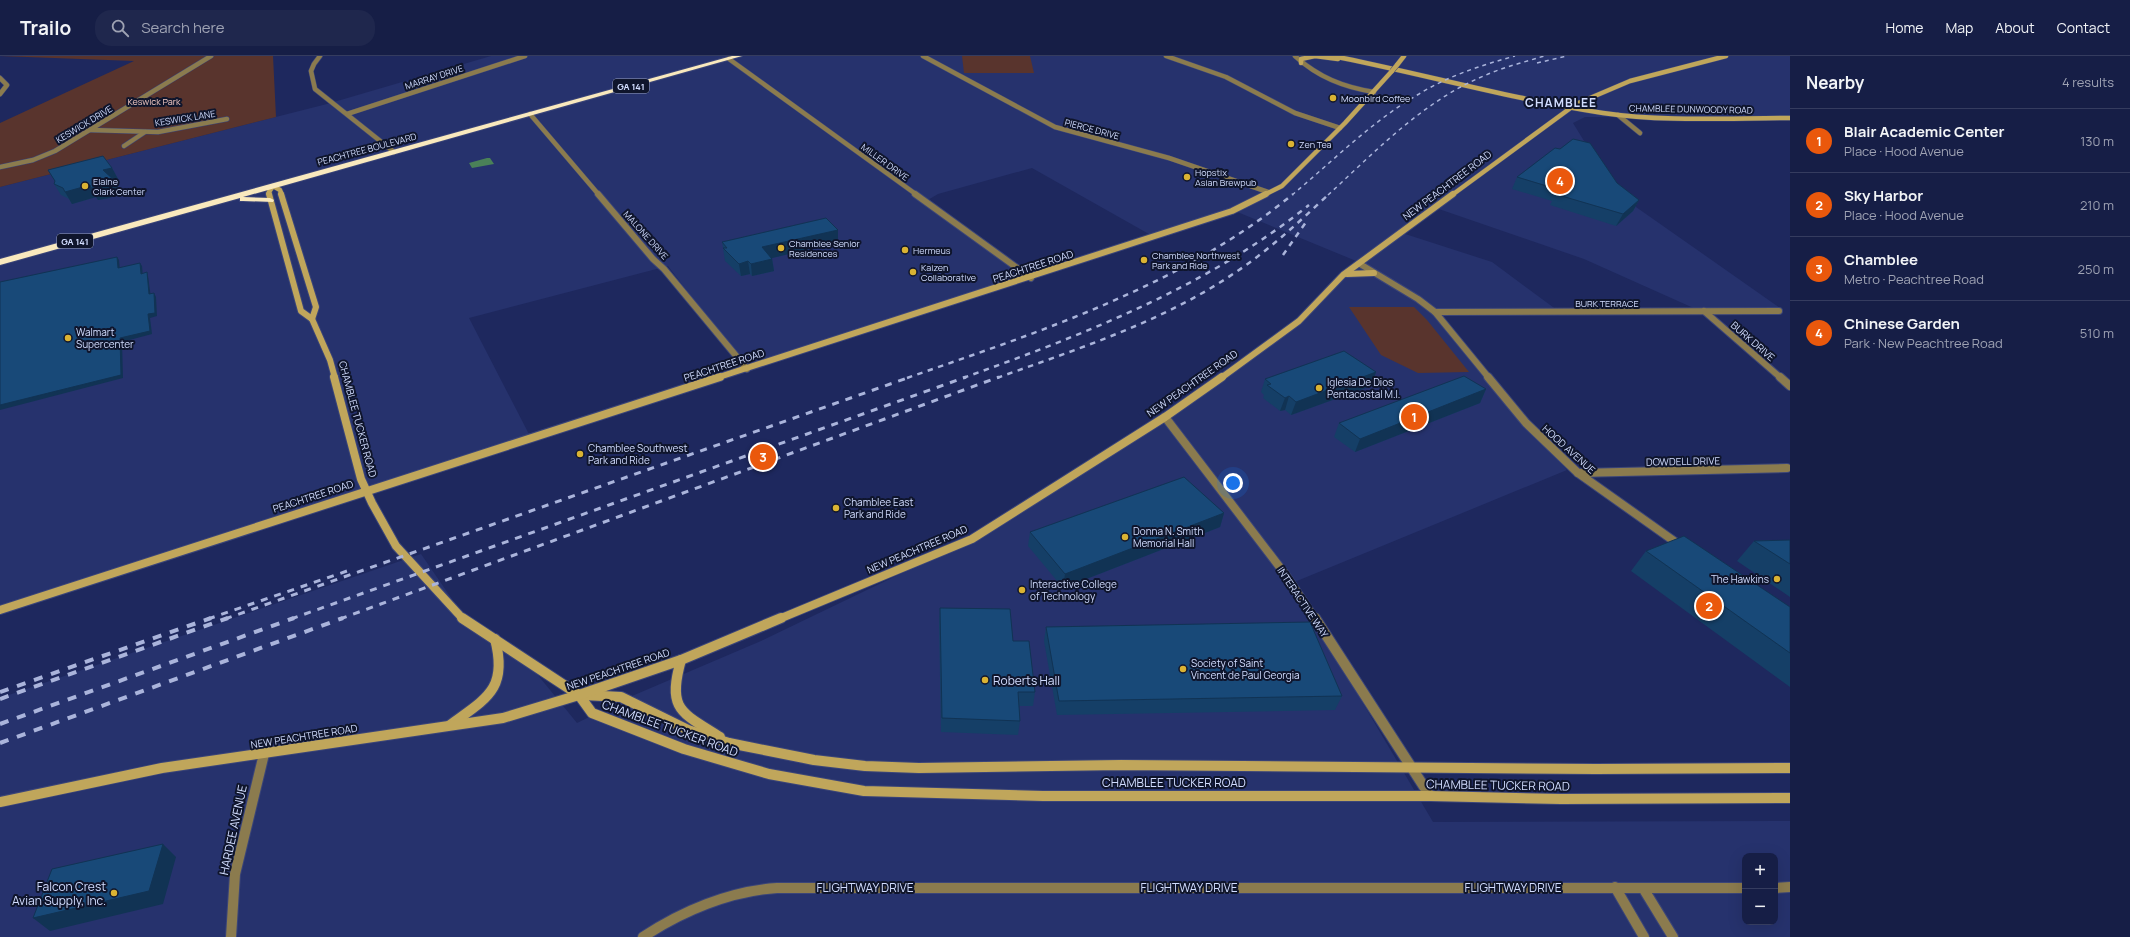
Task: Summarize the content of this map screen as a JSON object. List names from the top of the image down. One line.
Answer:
{"streets":{"highway":["GA 141","PEACHTREE BOULEVARD"],"street":["MARRAY DRIVE","CHAMBLEE DUNWOODY ROAD","KESWICK LANE","KESWICK DRIVE","PIERCE DRIVE","MILLER DRIVE","NEW PEACHTREE ROAD","MALONE DRIVE","PEACHTREE ROAD","BURK TERRACE","BURK DRIVE","CHAMBLEE TUCKER ROAD","HOOD AVENUE","DOWDELL DRIVE","INTERACTIVE WAY","HARDEE AVENUE","FLIGHTWAY DRIVE"]},"crossings":[["CHAMBLEE DUNWOODY ROAD","NEW PEACHTREE ROAD"],["KESWICK LANE","KESWICK DRIVE"],["PIERCE DRIVE","PEACHTREE ROAD"],["PEACHTREE BOULEVARD","MILLER DRIVE"],["PEACHTREE BOULEVARD","MALONE DRIVE"],["PEACHTREE BOULEVARD","CHAMBLEE TUCKER ROAD"],["MILLER DRIVE","PEACHTREE ROAD"],["NEW PEACHTREE ROAD","CHAMBLEE TUCKER ROAD"],["NEW PEACHTREE ROAD","HOOD AVENUE"],["NEW PEACHTREE ROAD","INTERACTIVE WAY"],["NEW PEACHTREE ROAD","HARDEE AVENUE"],["MALONE DRIVE","PEACHTREE ROAD"],["PEACHTREE ROAD","CHAMBLEE TUCKER ROAD"],["BURK TERRACE","BURK DRIVE"],["BURK TERRACE","HOOD AVENUE"],["CHAMBLEE TUCKER ROAD","INTERACTIVE WAY"],["HOOD AVENUE","DOWDELL DRIVE"]],"districts":["CHAMBLEE"],"parks":["Keswick Park"],"places":["Moonbird Coffee","Zen Tea","Hopstix Asian Brewpub","Elaine Clark Center","Chamblee Senior Residences","Hermeus","Chamblee Northwest Park and Ride","Kaizen Collaborative","Walmart Supercenter","Iglesia De Dios Pentacostal M.I.","Chamblee Southwest Park and Ride","Chamblee East Park and Ride","Donna N. Smith Memorial Hall","The Hawkins","Interactive College of Technology","Society of Saint Vincent de Paul Georgia","Roberts Hall","Falcon Crest Avian Supply, Inc."],"page":{"header":"Trailo","search":"Search here","nav":["Home","Map","About","Contact"],"heading":["Nearby","4 results"],"list":[{"mark":"1","name":"Blair Academic Center","note":"Place · Hood Avenue","value":"130 m"},{"mark":"2","name":"Sky Harbor","note":"Place · Hood Avenue","value":"210 m"},{"mark":"3","name":"Chamblee","note":"Metro · Peachtree Road","value":"250 m"},{"mark":"4","name":"Chinese Garden","note":"Park · New Peachtree Road","value":"510 m"}],"pins":["4","1","3","2"],"map_buttons":["+","−"]}}
